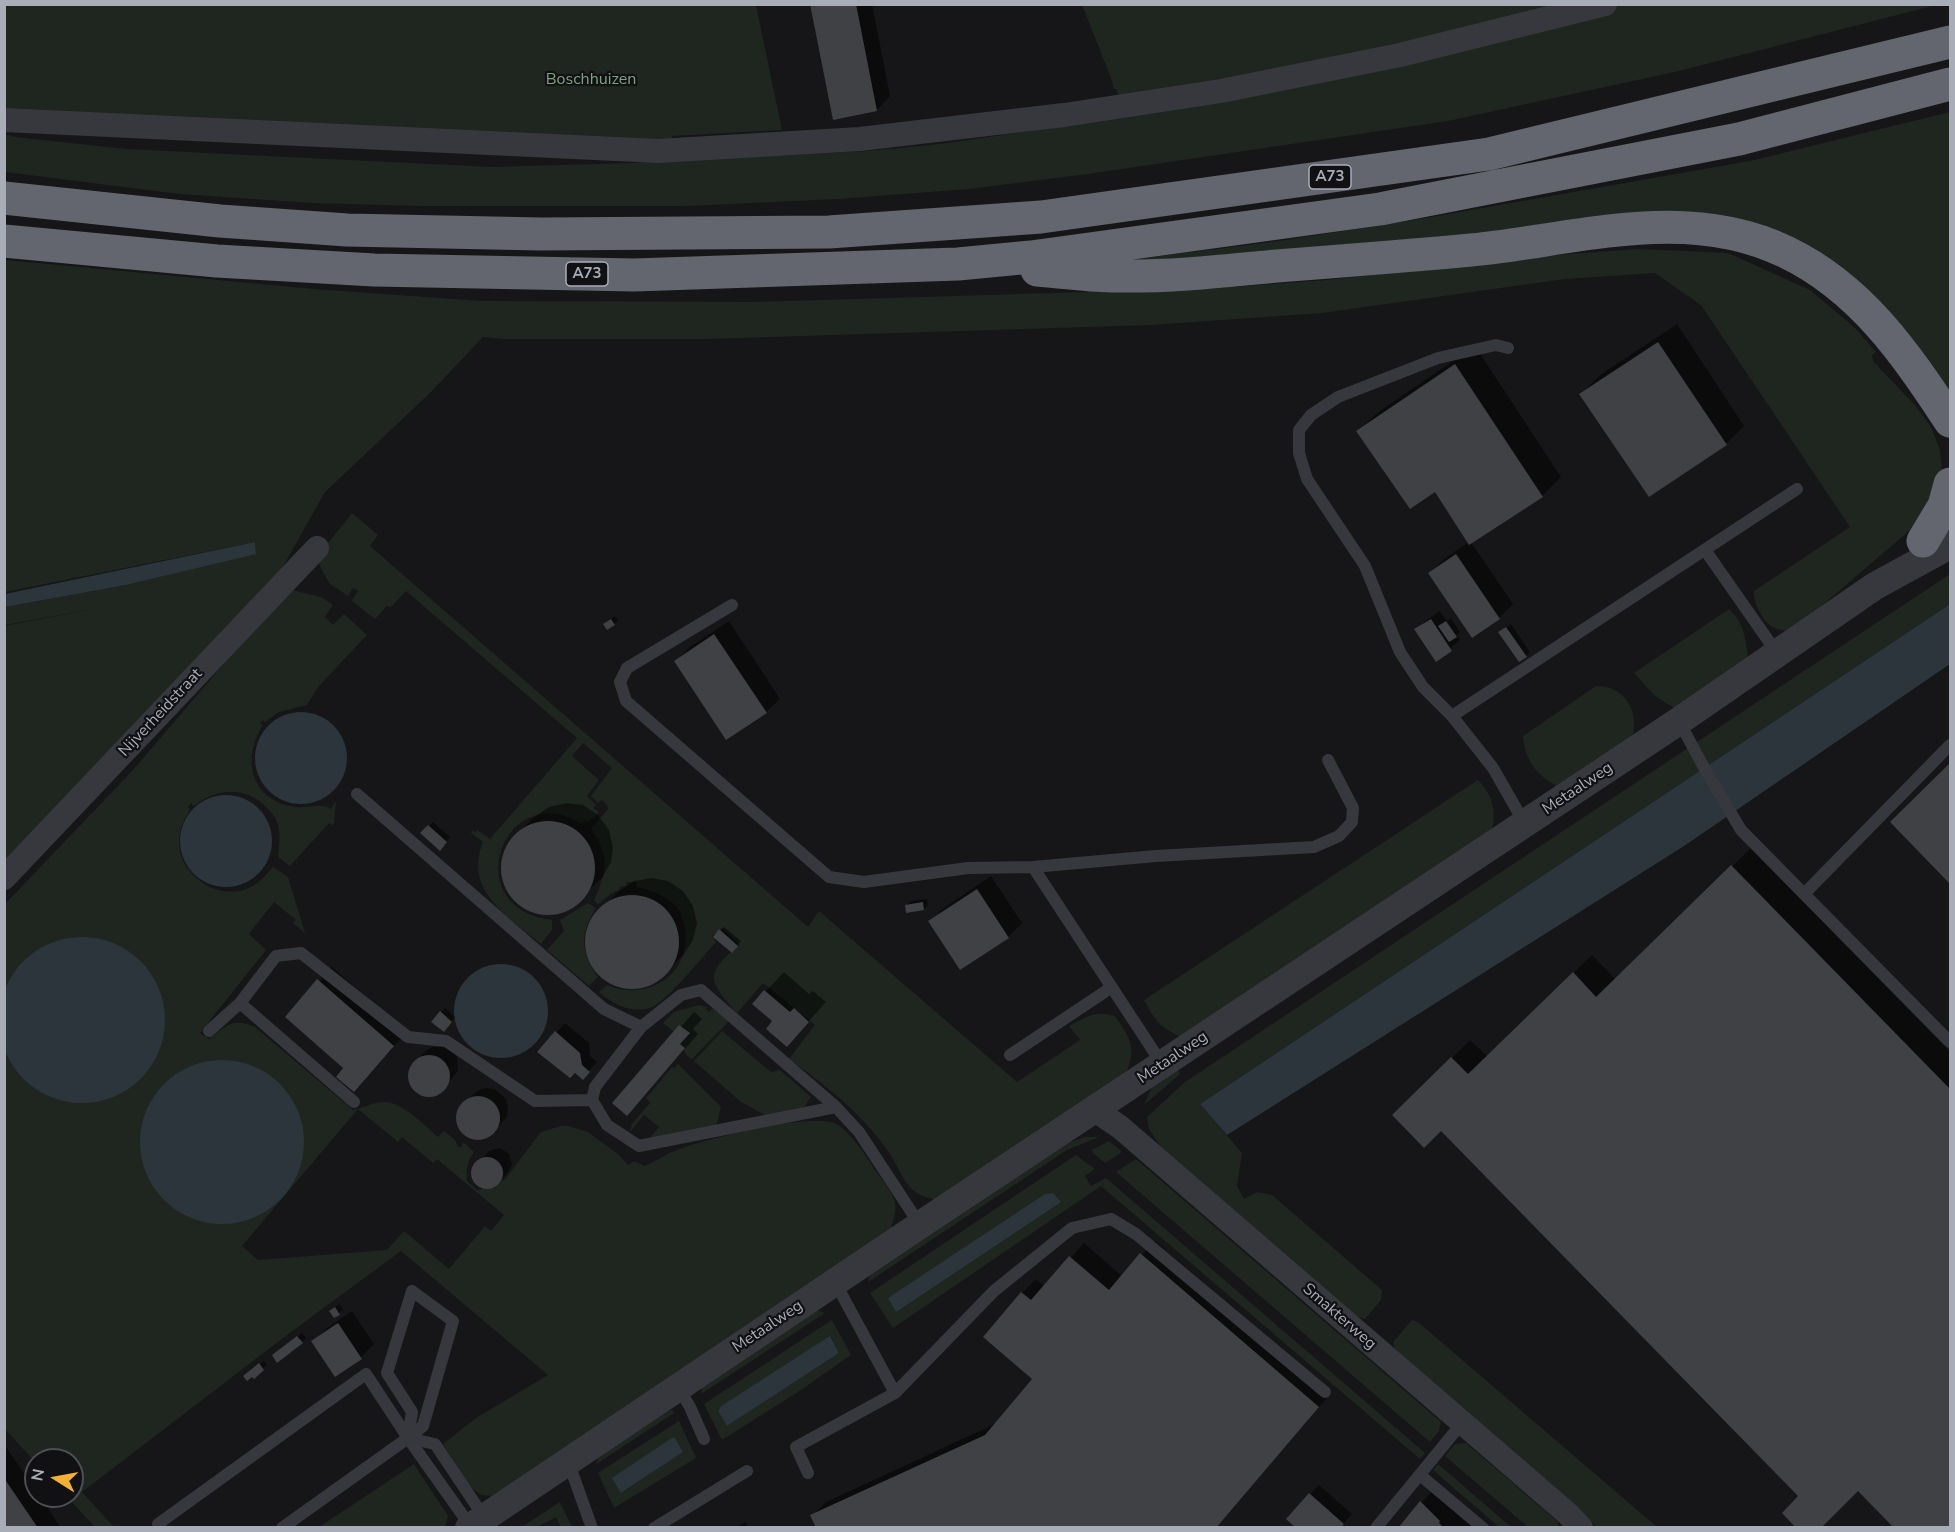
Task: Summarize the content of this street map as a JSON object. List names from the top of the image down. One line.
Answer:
{"streets":{"highway":["A73"],"street":["Nijverheidstraat","Metaalweg","Smakterweg"]},"crossings":[["Metaalweg","Smakterweg"]],"parks":["Boschhuizen"],"north":"left"}
